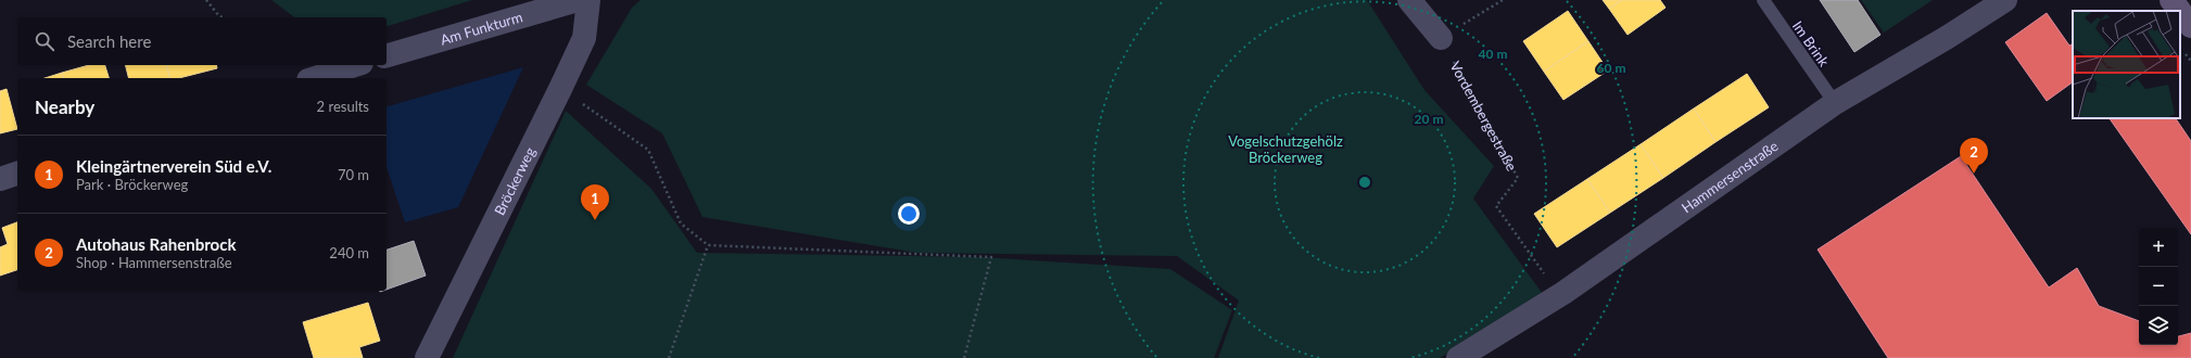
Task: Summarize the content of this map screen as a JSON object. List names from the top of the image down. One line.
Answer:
{"streets":{"street":["Am Funkturm","Hammersenstraße","Bröckerweg"],"lane":["Im Brink"],"path":["Vordembergestraße"]},"crossings":[["Im Brink","Hammersenstraße"],["Vordembergestraße","Hammersenstraße"]],"parks":["Vogelschutzgehölz Bröckerweg"],"page":{"search":"Search here","heading":["Nearby","2 results"],"list":[{"mark":"1","name":"Kleingärtnerverein Süd e.V.","note":"Park · Bröckerweg","value":"70 m"},{"mark":"2","name":"Autohaus Rahenbrock","note":"Shop · Hammersenstraße","value":"240 m"}],"pins":["2","1"],"map_buttons":["+","−"]},"rings":["40 m","60 m","20 m"]}
